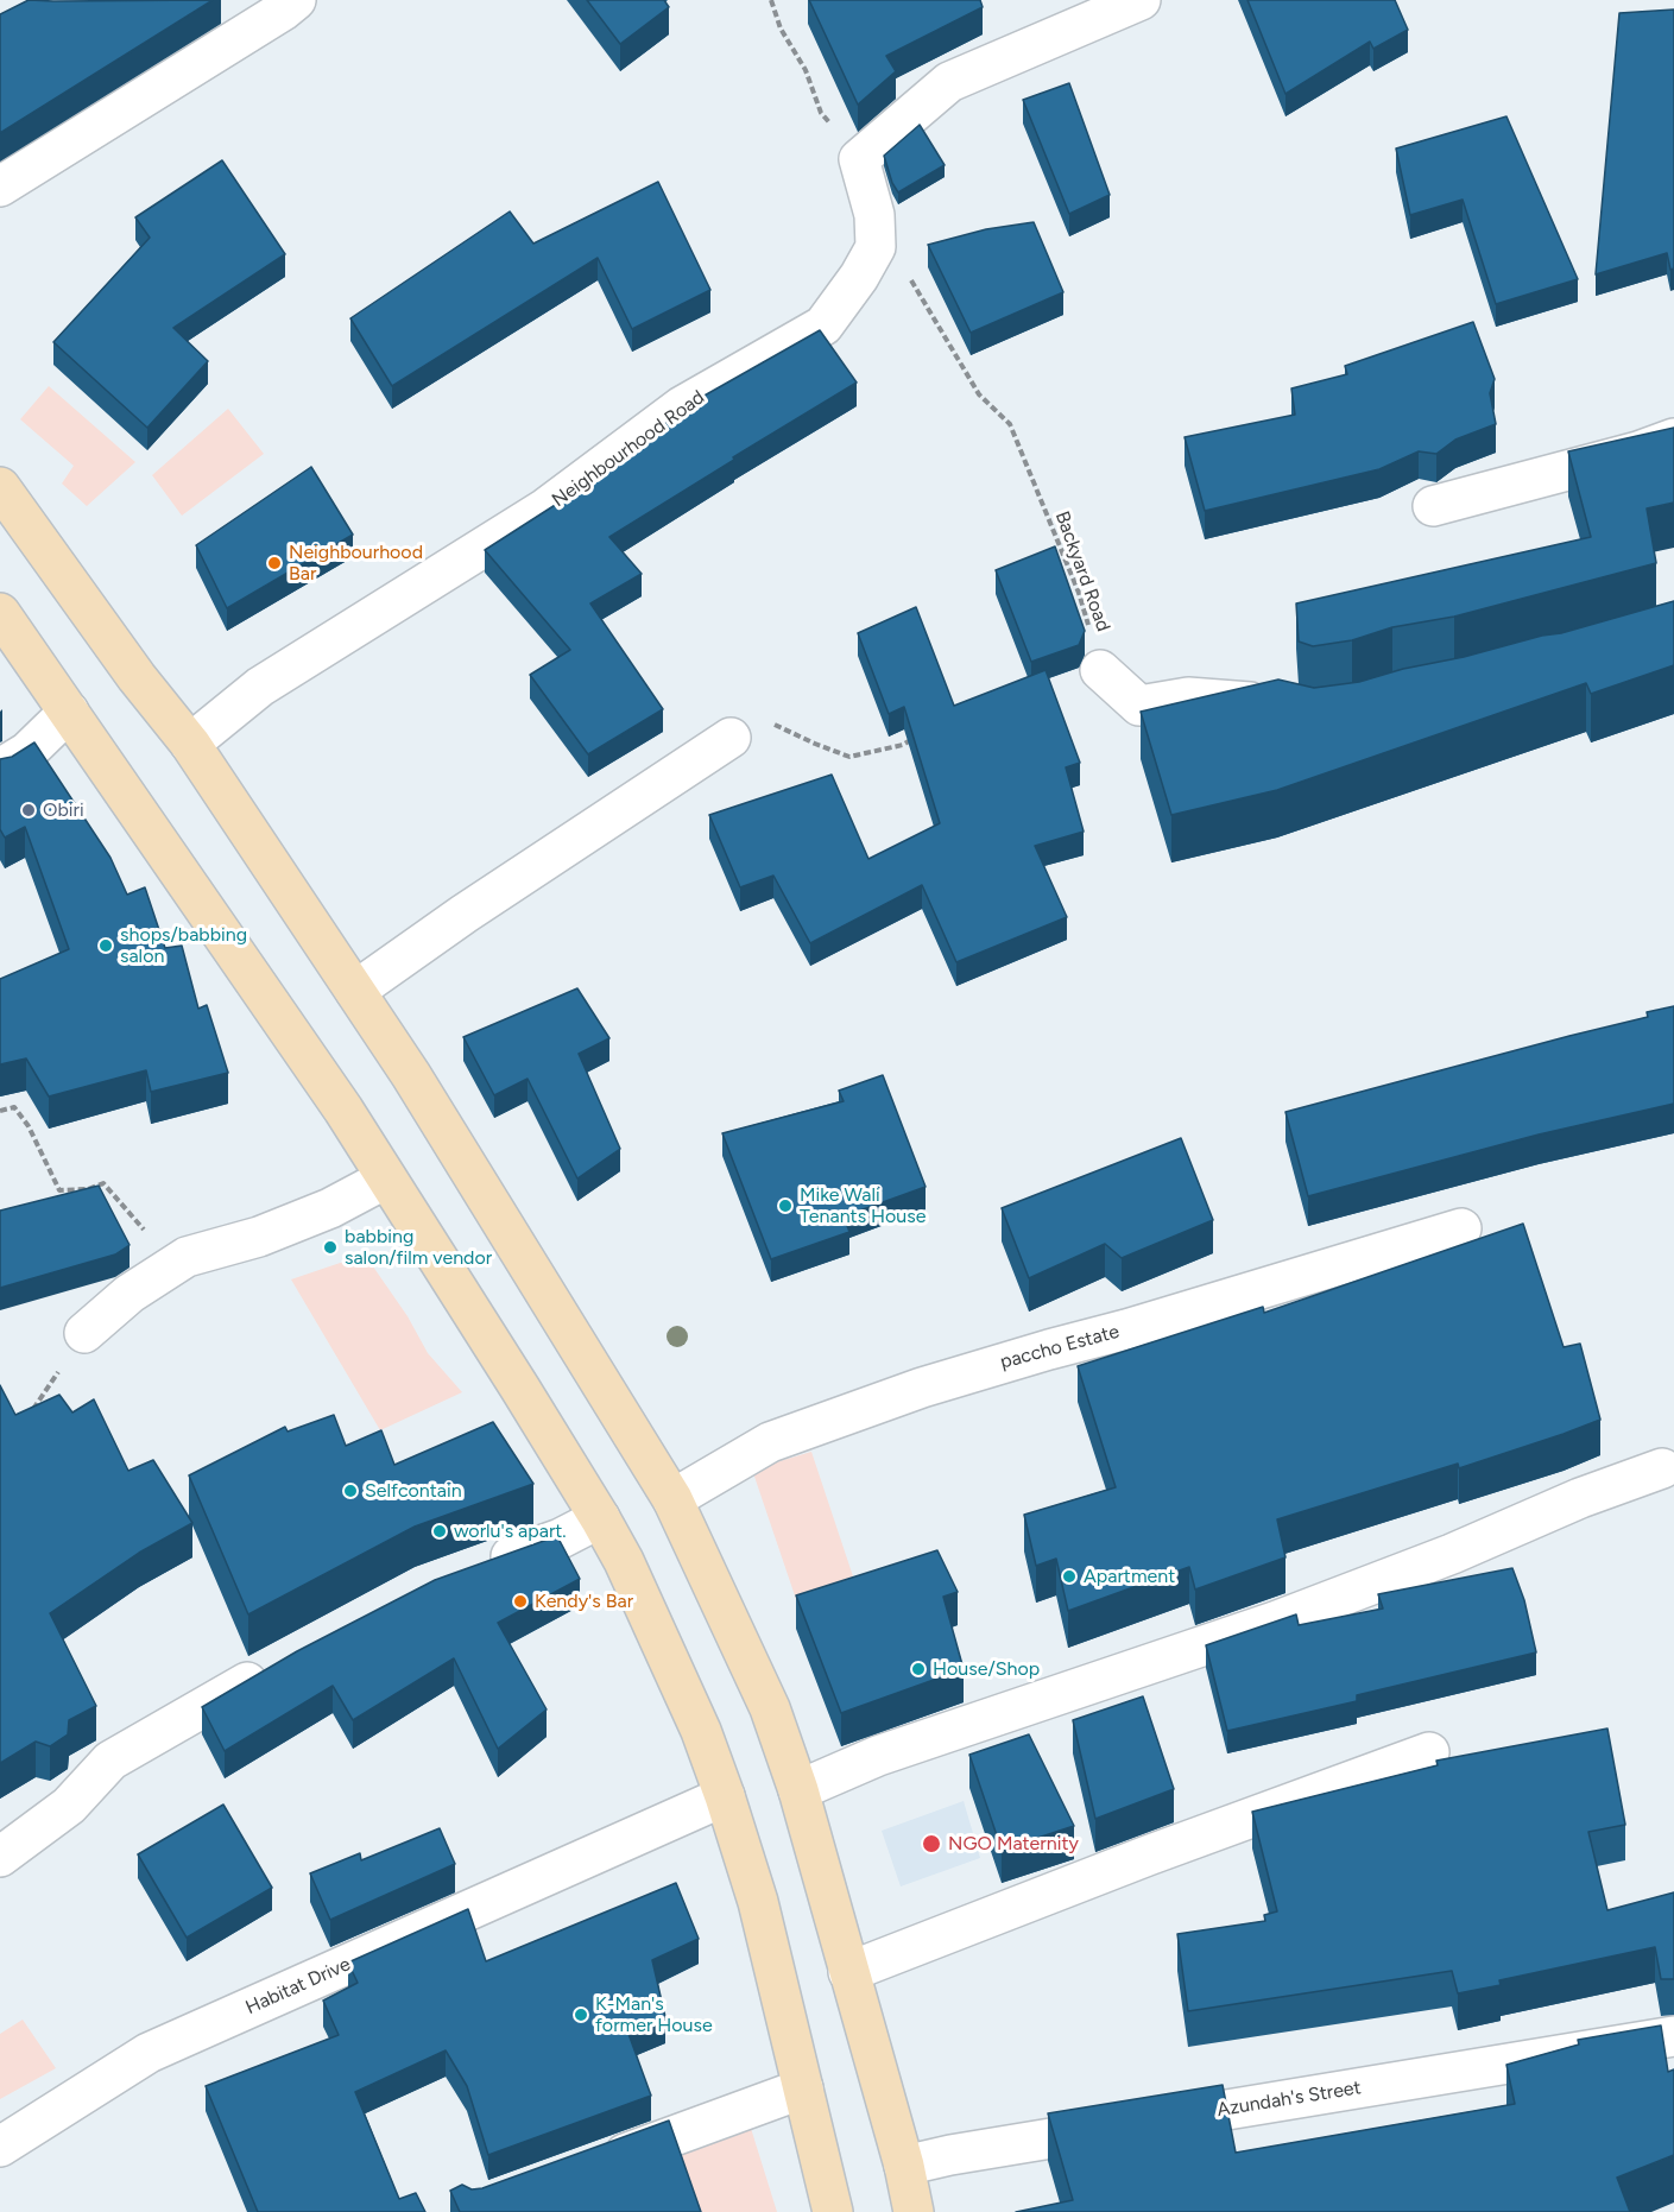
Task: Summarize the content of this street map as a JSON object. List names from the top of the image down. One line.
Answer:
{"streets":{"street":["Neighbourhood Road","paccho Estate","Habitat Drive","Azundah's Street"],"path":["Backyard Road"]},"places":["Neighbourhood Bar","Obiri","shops/babbing salon","Mike Wali Tenants House","babbing salon/film vendor","Selfcontain","worlu's apart.","Apartment","Kendy's Bar","House/Shop","NGO Maternity","K-Man's former House"]}
